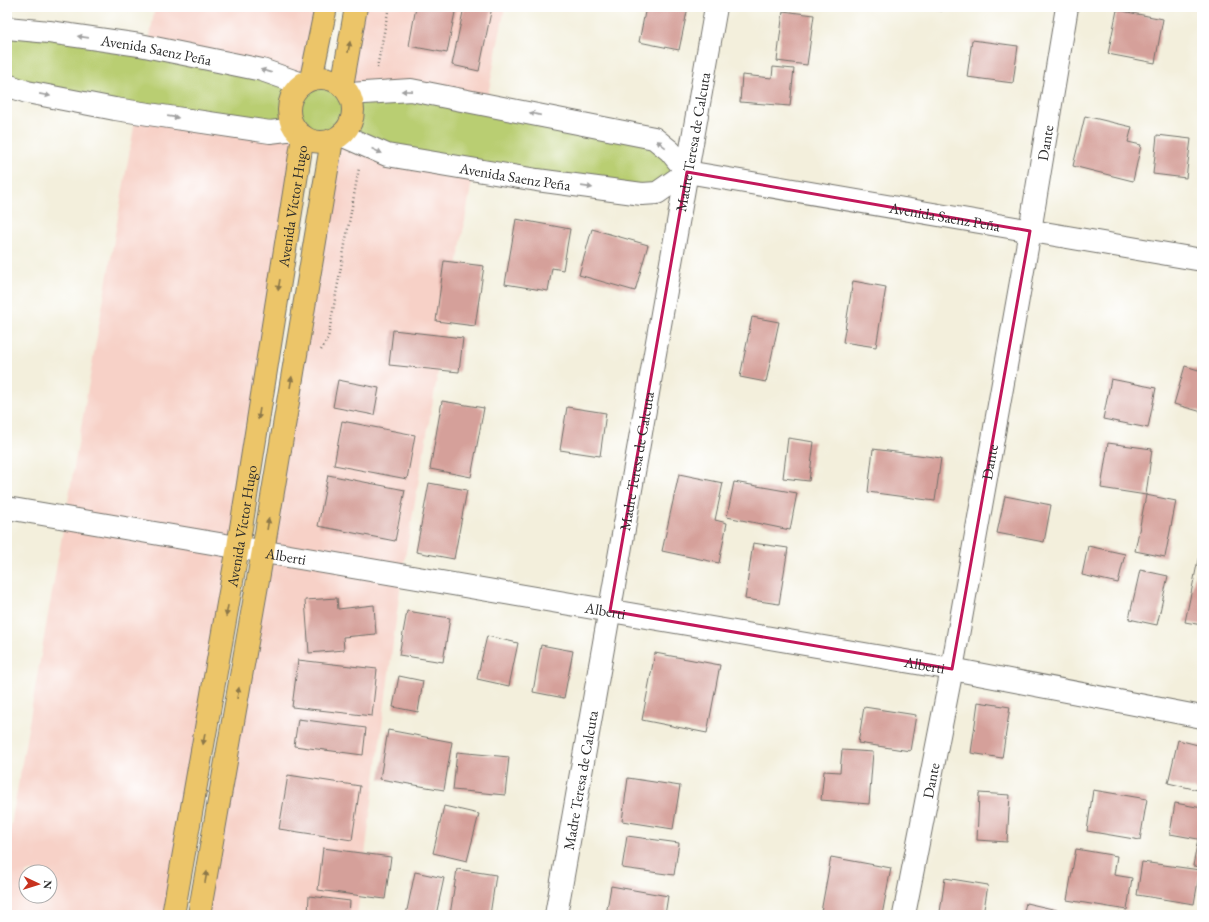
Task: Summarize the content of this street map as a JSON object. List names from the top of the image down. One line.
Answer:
{"streets":{"main road":["Avenida Víctor Hugo"],"street":["Avenida Saenz Peña","Madre Teresa de Calcuta","Dante","Alberti"]},"crossings":[["Avenida Saenz Peña","Madre Teresa de Calcuta"],["Avenida Saenz Peña","Dante"],["Avenida Saenz Peña","Avenida Víctor Hugo"],["Madre Teresa de Calcuta","Alberti"],["Dante","Alberti"],["Avenida Víctor Hugo","Alberti"]],"north":"right"}
